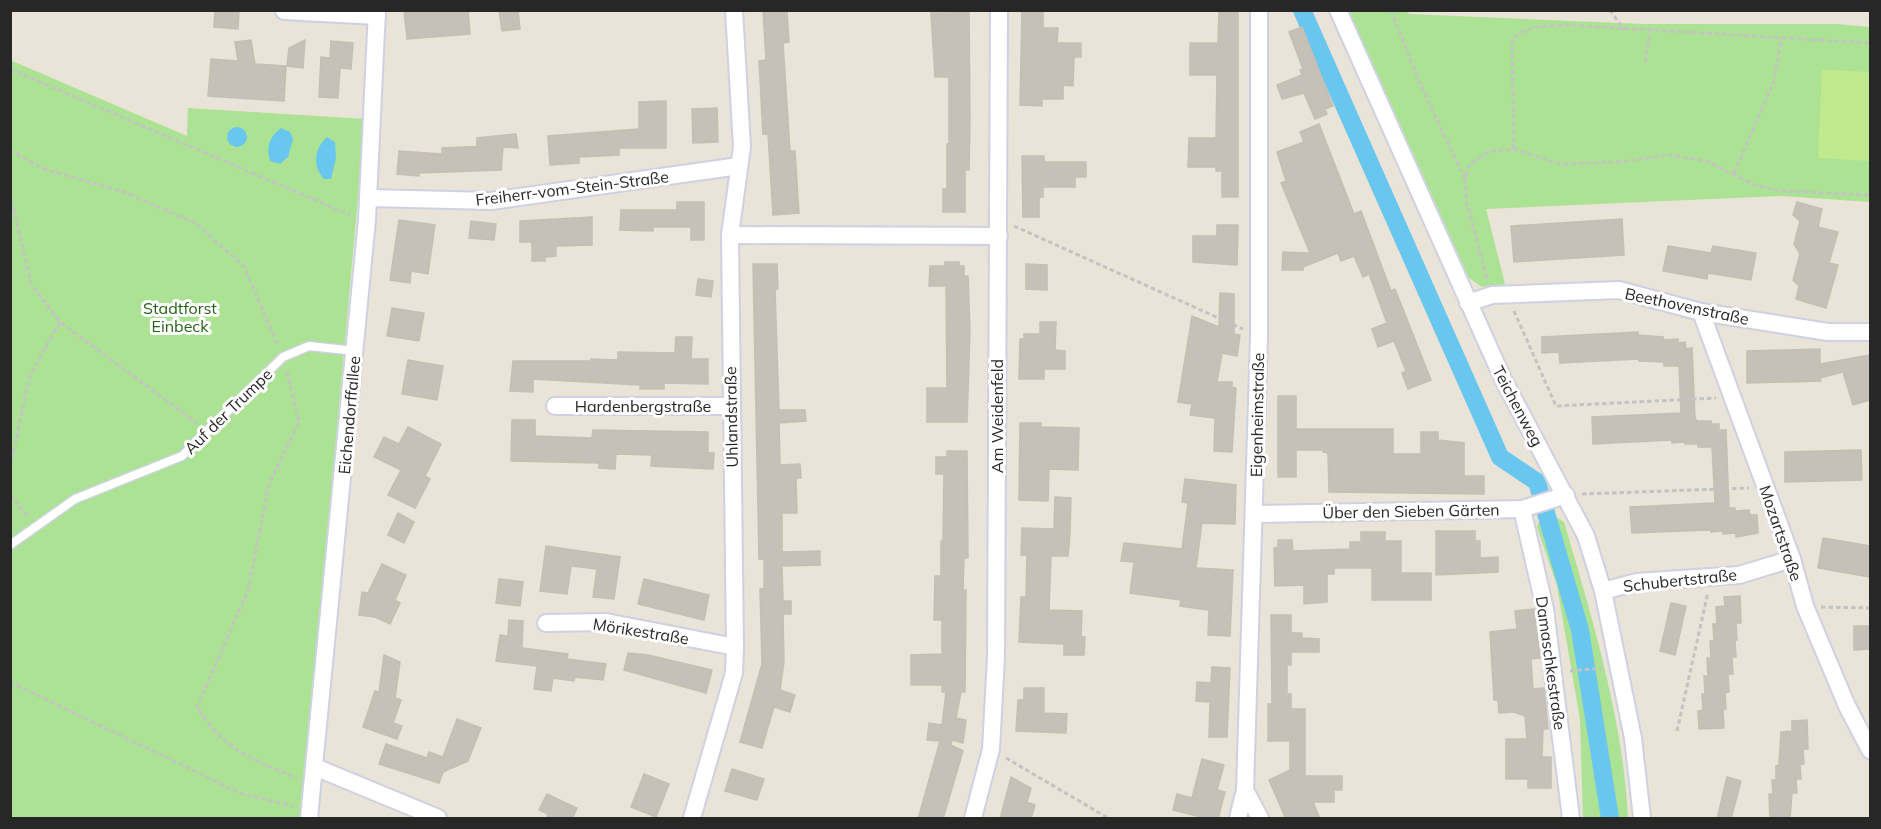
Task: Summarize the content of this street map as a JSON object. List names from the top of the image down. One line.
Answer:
{"streets":{"street":["Freiherr-vom-Stein-Straße","Beethovenstraße","Hardenbergstraße","Teichenweg","Eichendorffallee","Eigenheimstraße","Am Weidenfeld","Uhlandstraße","Über den Sieben Gärten","Mozartstraße","Schubertstraße","Mörikestraße","Damaschkestraße"],"lane":["Auf der Trumpe"]},"crossings":[["Freiherr-vom-Stein-Straße","Eichendorffallee"],["Freiherr-vom-Stein-Straße","Uhlandstraße"],["Beethovenstraße","Teichenweg"],["Beethovenstraße","Mozartstraße"],["Hardenbergstraße","Uhlandstraße"],["Teichenweg","Über den Sieben Gärten"],["Teichenweg","Schubertstraße"],["Auf der Trumpe","Eichendorffallee"],["Eigenheimstraße","Über den Sieben Gärten"],["Uhlandstraße","Mörikestraße"],["Über den Sieben Gärten","Damaschkestraße"],["Mozartstraße","Schubertstraße"]],"parks":["Stadtforst Einbeck"]}
